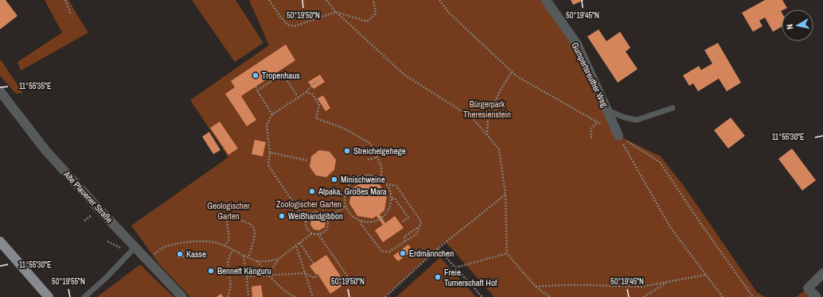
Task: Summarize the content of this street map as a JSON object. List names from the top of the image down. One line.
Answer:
{"streets":{"street":["Gumpertsreuther Weg","Alte Plauener Straße"]},"parks":["Bürgerpark Theresienstein","Zoologischer Garten","Geologischer Garten"],"places":["Tropenhaus","Streichelgehege","Minischweine","Alpaka, Großes Mara","Weißhandgibbon","Erdmännchen","Kasse","Bennett Känguru","Freie Turnerschaft Hof"],"north":"left","coordinates":["50°19'50\"N","50°19'45\"N","11°55'35\"E","11°55'30\"E","50°19'55\"N"]}
